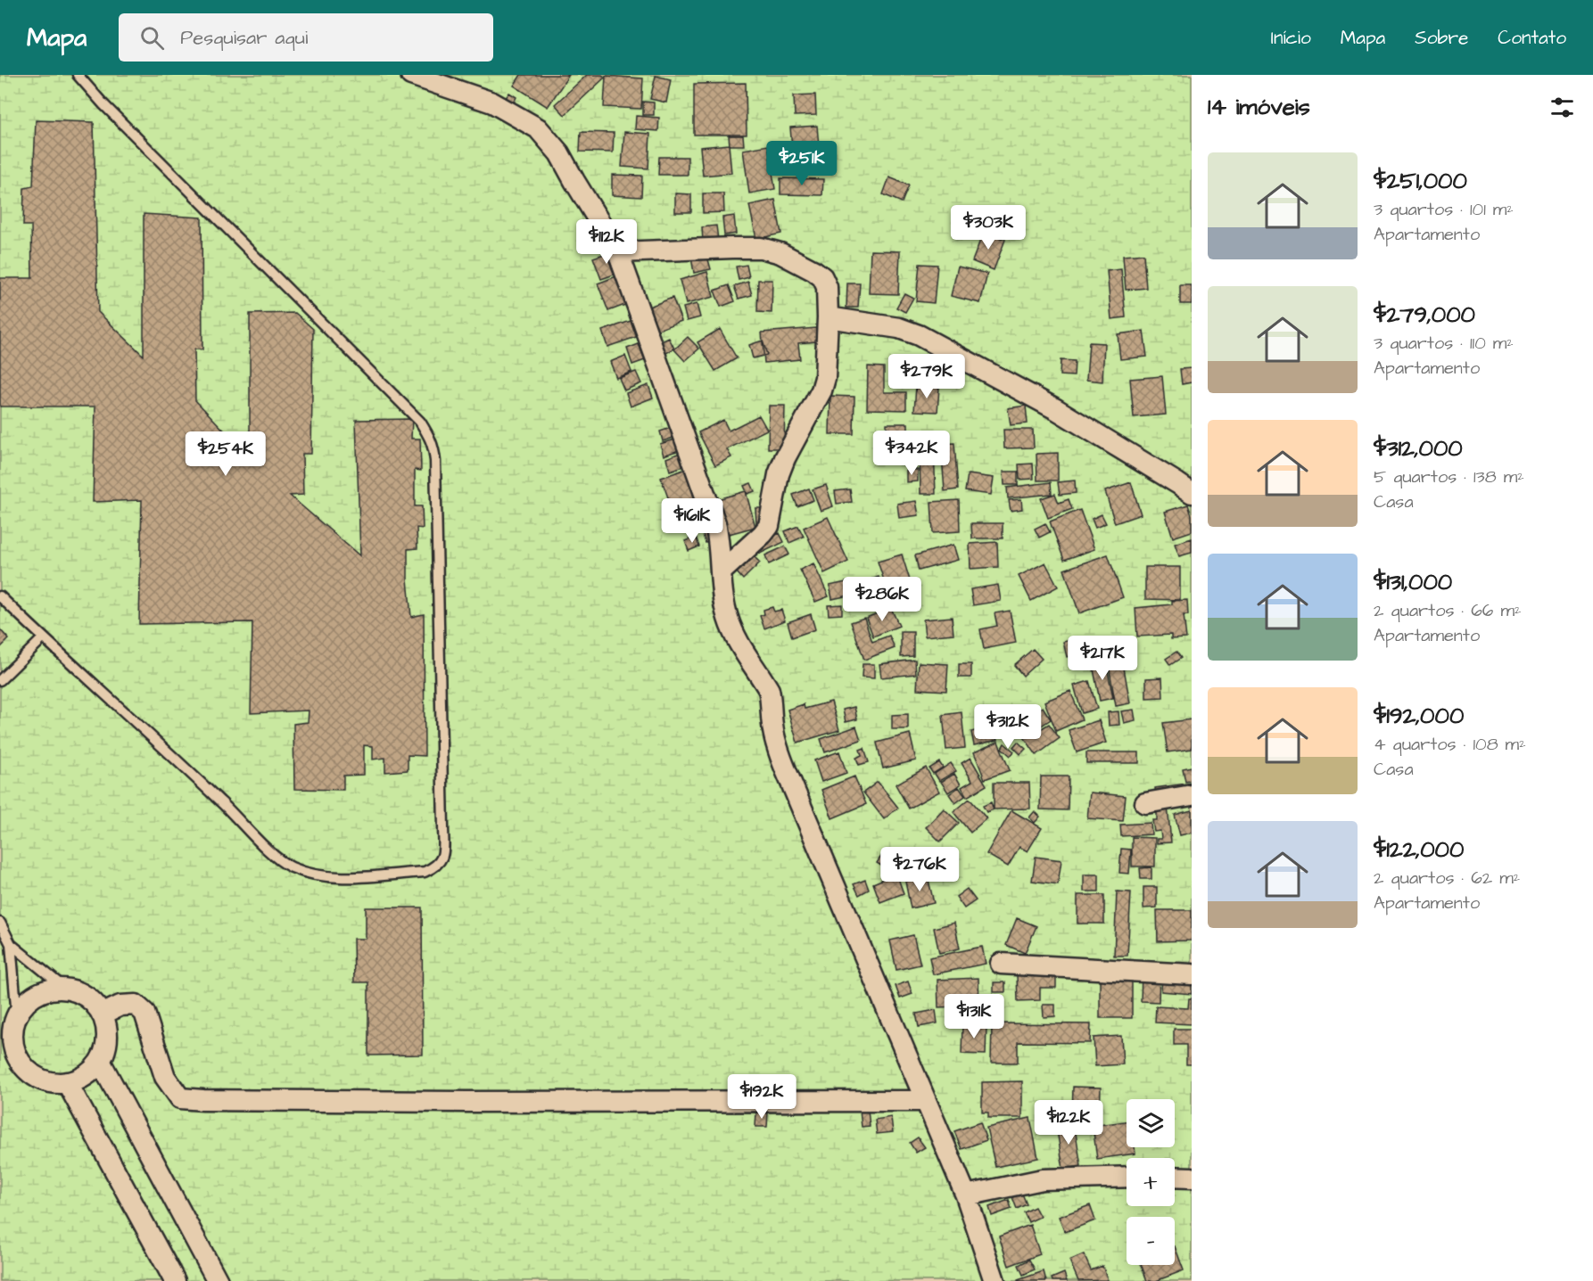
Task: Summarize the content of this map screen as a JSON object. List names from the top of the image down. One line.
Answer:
{"page":{"header":"Mapa","search":"Pesquisar aqui","nav":["Início","Mapa","Sobre","Contato"],"heading":"14 imóveis","list":[{"name":"$251,000","note":"3 quartos · 101 m² · Apartamento"},{"name":"$279,000","note":"3 quartos · 110 m² · Apartamento"},{"name":"$312,000","note":"5 quartos · 138 m² · Casa"},{"name":"$131,000","note":"2 quartos · 66 m² · Apartamento"},{"name":"$192,000","note":"4 quartos · 108 m² · Casa"},{"name":"$122,000","note":"2 quartos · 62 m² · Apartamento"}],"price":["$251K","$303K","$112K","$279K","$342K","$254K","$161K","$286K","$217K","$312K","$276K","$131K","$192K","$122K"],"map_buttons":["+","−"]}}
